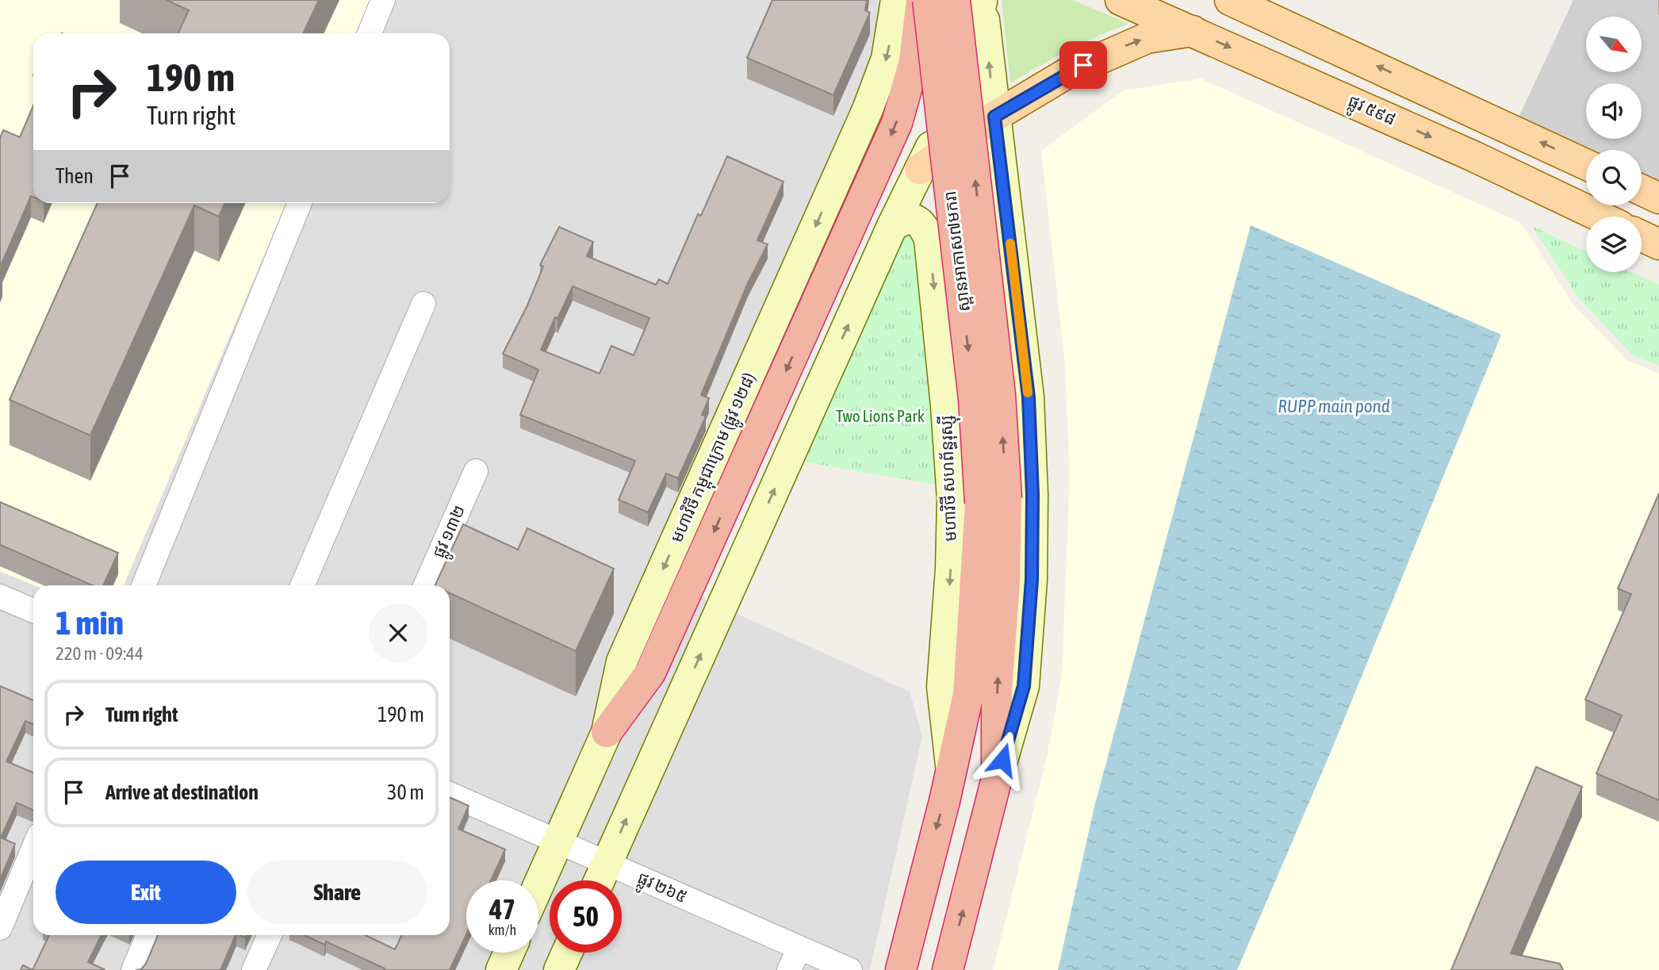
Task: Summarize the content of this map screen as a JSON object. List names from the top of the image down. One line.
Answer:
{"streets":{"highway":["ស្ពានអាកាស៧មករា","មហាវិថី សហព័ន្ធរុស្ស៊ី"],"main road":["ផ្លូវ ៥៩៨","មហាវិថី កម្ពុជាក្រោម (ផ្លូវ ១២៨)"],"street":["ផ្លូវ ១៣២","ផ្លូវ ២៦៥"]},"crossings":[["ស្ពានអាកាស៧មករា","មហាវិថី សហព័ន្ធរុស្ស៊ី"],["មហាវិថី កម្ពុជាក្រោម (ផ្លូវ ១២៨)","ផ្លូវ ២៦៥"]],"water":["RUPP main pond"],"parks":["Two Lions Park"],"north":"bottom right","page":{"turn":["190 m","Turn right"],"then":"Then","heading":["1 min","220 m · 09:44"],"list":[{"name":"Turn right","value":"190 m"},{"name":"Arrive at destination","value":"30 m"}],"buttons":["Exit","Share"],"speed":"47 km/h","limit":"50"}}
